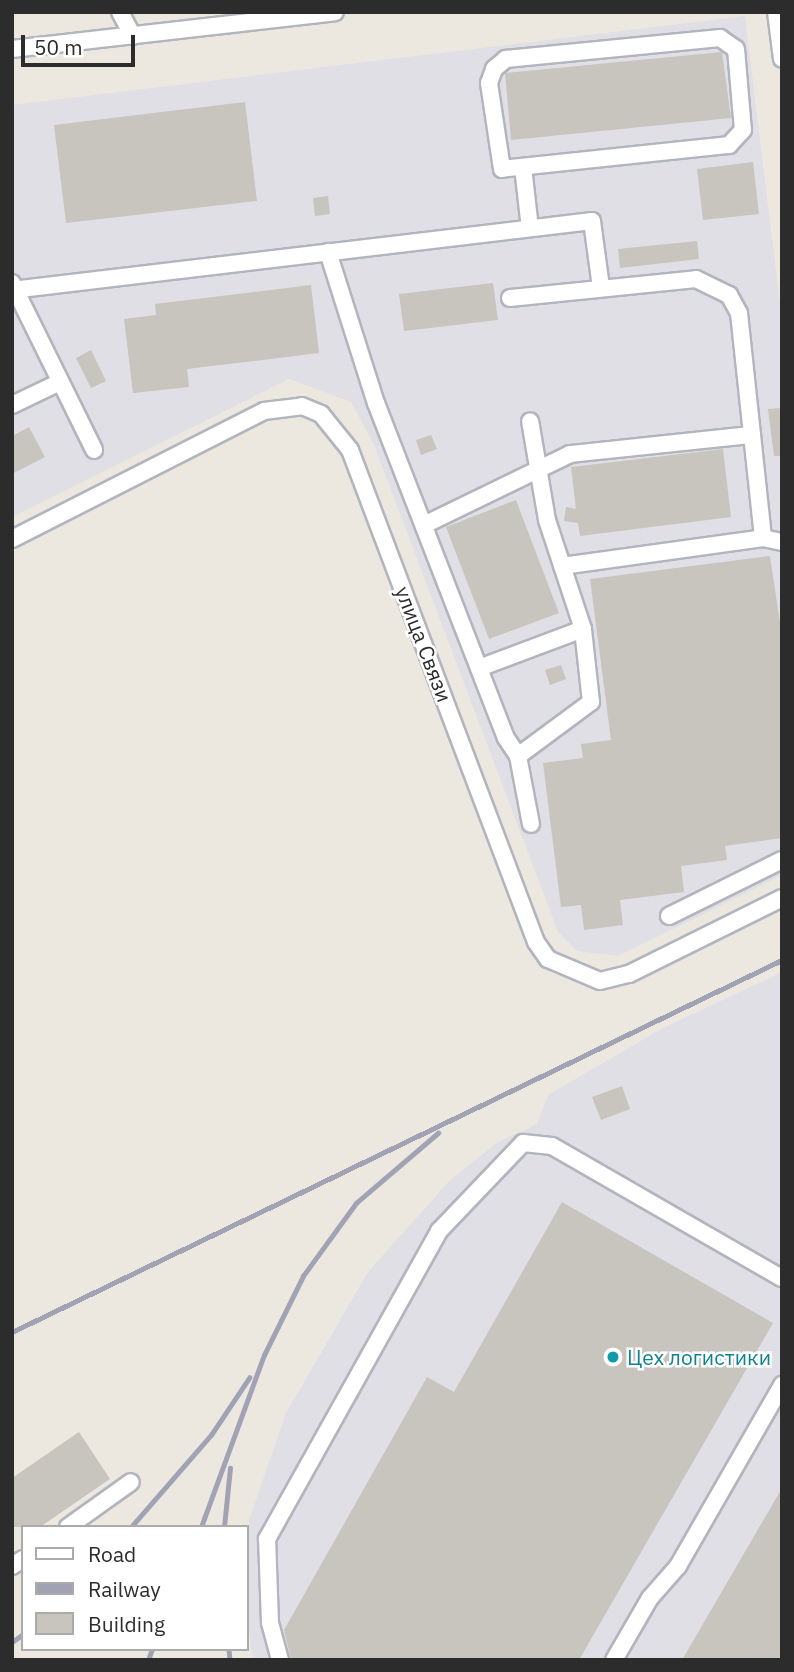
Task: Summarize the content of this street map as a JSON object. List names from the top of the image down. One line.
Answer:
{"streets":{"street":["улица Связи"]},"places":["Цех логистики"],"legend":["Road","Railway","Building"],"scale_bar":"50 m"}
